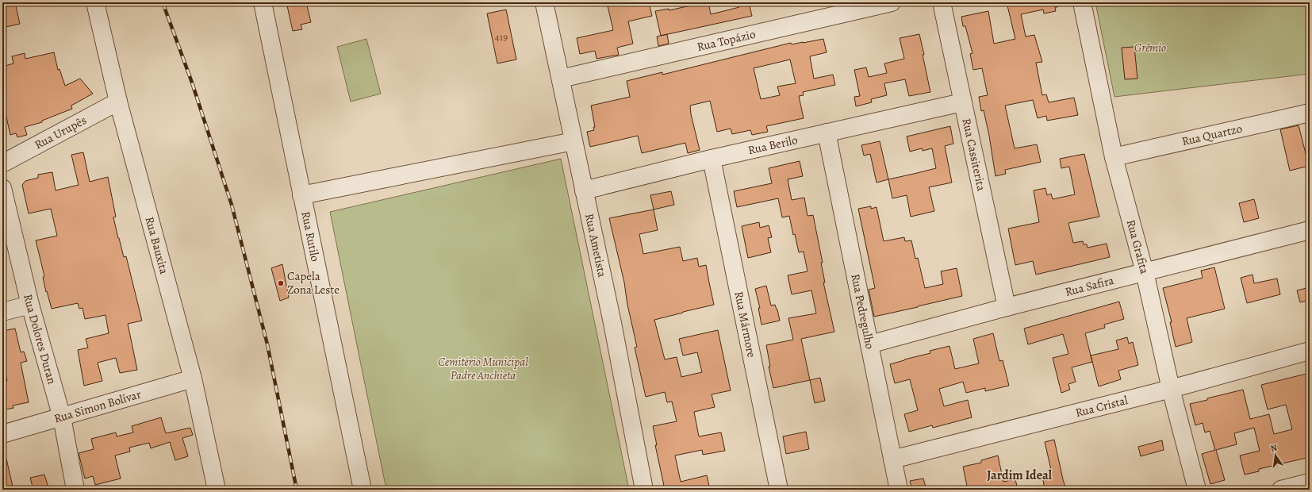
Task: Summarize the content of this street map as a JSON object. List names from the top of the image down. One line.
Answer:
{"streets":{"street":["Rua Topázio","Rua Urupês","Rua Quartzo","Rua Berilo","Rua Cassiterita","Rua Rutilo","Rua Bauxita","Rua Ametista","Rua Grafita","Rua Safira","Rua Pedregulho","Rua Mármore","Rua Dolores Duran","Rua Cristal","Rua Simon Bolívar"]},"crossings":[["Rua Topázio","Rua Ametista"],["Rua Urupês","Rua Bauxita"],["Rua Quartzo","Rua Grafita"],["Rua Berilo","Rua Cassiterita"],["Rua Berilo","Rua Ametista"],["Rua Berilo","Rua Pedregulho"],["Rua Berilo","Rua Mármore"],["Rua Cassiterita","Rua Safira"],["Rua Bauxita","Rua Simon Bolívar"],["Rua Grafita","Rua Safira"],["Rua Grafita","Rua Cristal"],["Rua Safira","Rua Pedregulho"],["Rua Pedregulho","Rua Cristal"],["Rua Dolores Duran","Rua Simon Bolívar"]],"districts":["Jardim Ideal"],"parks":["Grêmio","Cemitério Municipal Padre Anchieta"],"places":["Capela Zona Leste"],"house_numbers":["419"],"north":"top"}
